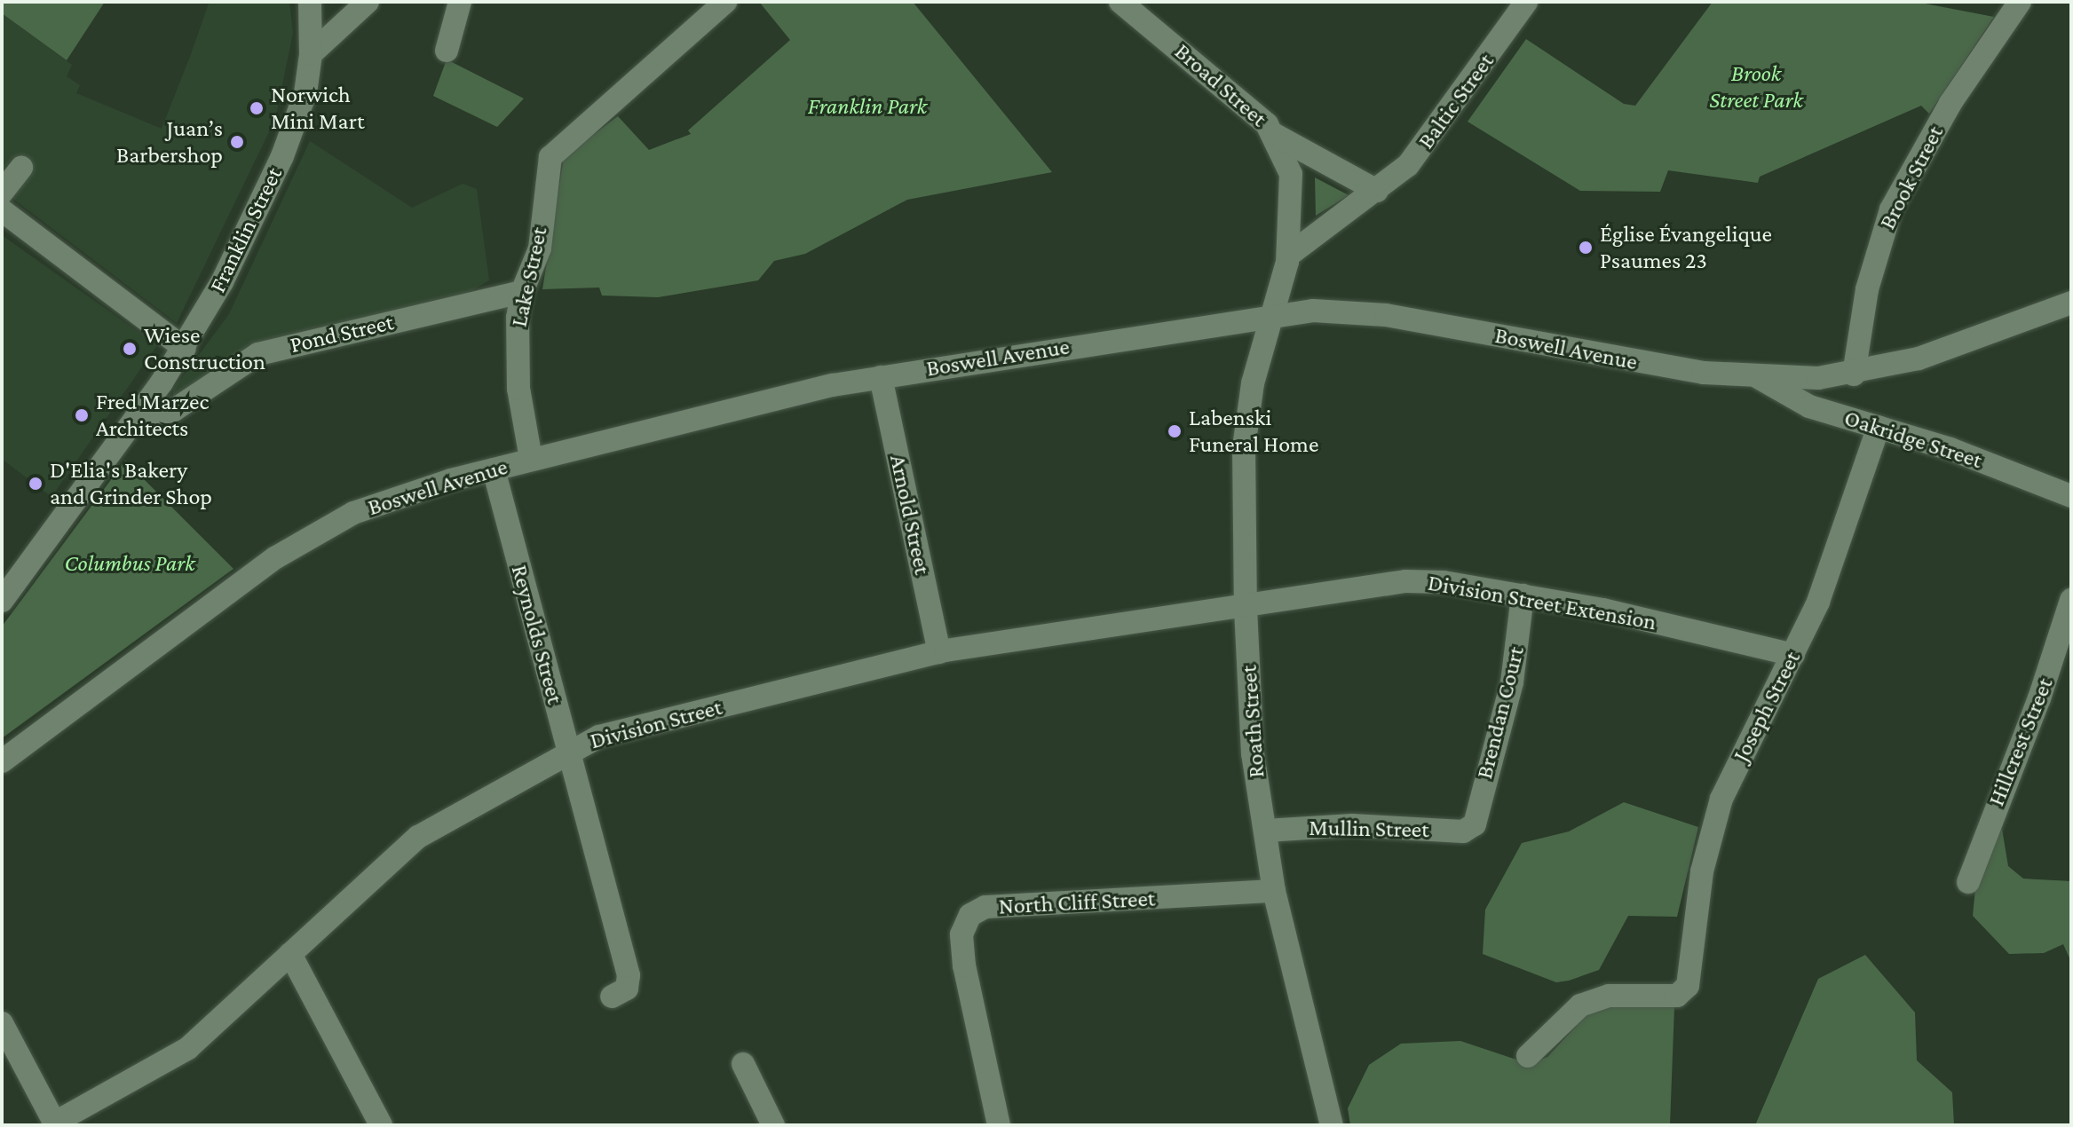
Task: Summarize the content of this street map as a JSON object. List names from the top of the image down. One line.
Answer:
{"streets":{"street":["Broad Street","Baltic Street","Brook Street","Franklin Street","Lake Street","Pond Street","Boswell Avenue","Oakridge Street","Arnold Street","Division Street Extension","Reynolds Street","Joseph Street","Brendan Court","Roath Street","Division Street","Hillcrest Street","Mullin Street","North Cliff Street"]},"crossings":[["Broad Street","Baltic Street"],["Broad Street","Boswell Avenue"],["Broad Street","Roath Street"],["Brook Street","Boswell Avenue"],["Franklin Street","Pond Street"],["Lake Street","Pond Street"],["Lake Street","Boswell Avenue"],["Boswell Avenue","Oakridge Street"],["Boswell Avenue","Arnold Street"],["Boswell Avenue","Reynolds Street"],["Boswell Avenue","Roath Street"],["Oakridge Street","Joseph Street"],["Arnold Street","Division Street"],["Division Street Extension","Joseph Street"],["Division Street Extension","Brendan Court"],["Division Street Extension","Roath Street"],["Division Street Extension","Division Street"],["Reynolds Street","Division Street"],["Brendan Court","Mullin Street"],["Roath Street","Division Street"],["Roath Street","Mullin Street"],["Roath Street","North Cliff Street"]],"parks":["Brook Street Park","Franklin Park","Columbus Park"],"places":["Norwich Mini Mart","Juan’s Barbershop","Église Évangelique Psaumes 23","Wiese Construction","Fred Marzec Architects","Labenski Funeral Home","D'Elia's Bakery and Grinder Shop"]}
